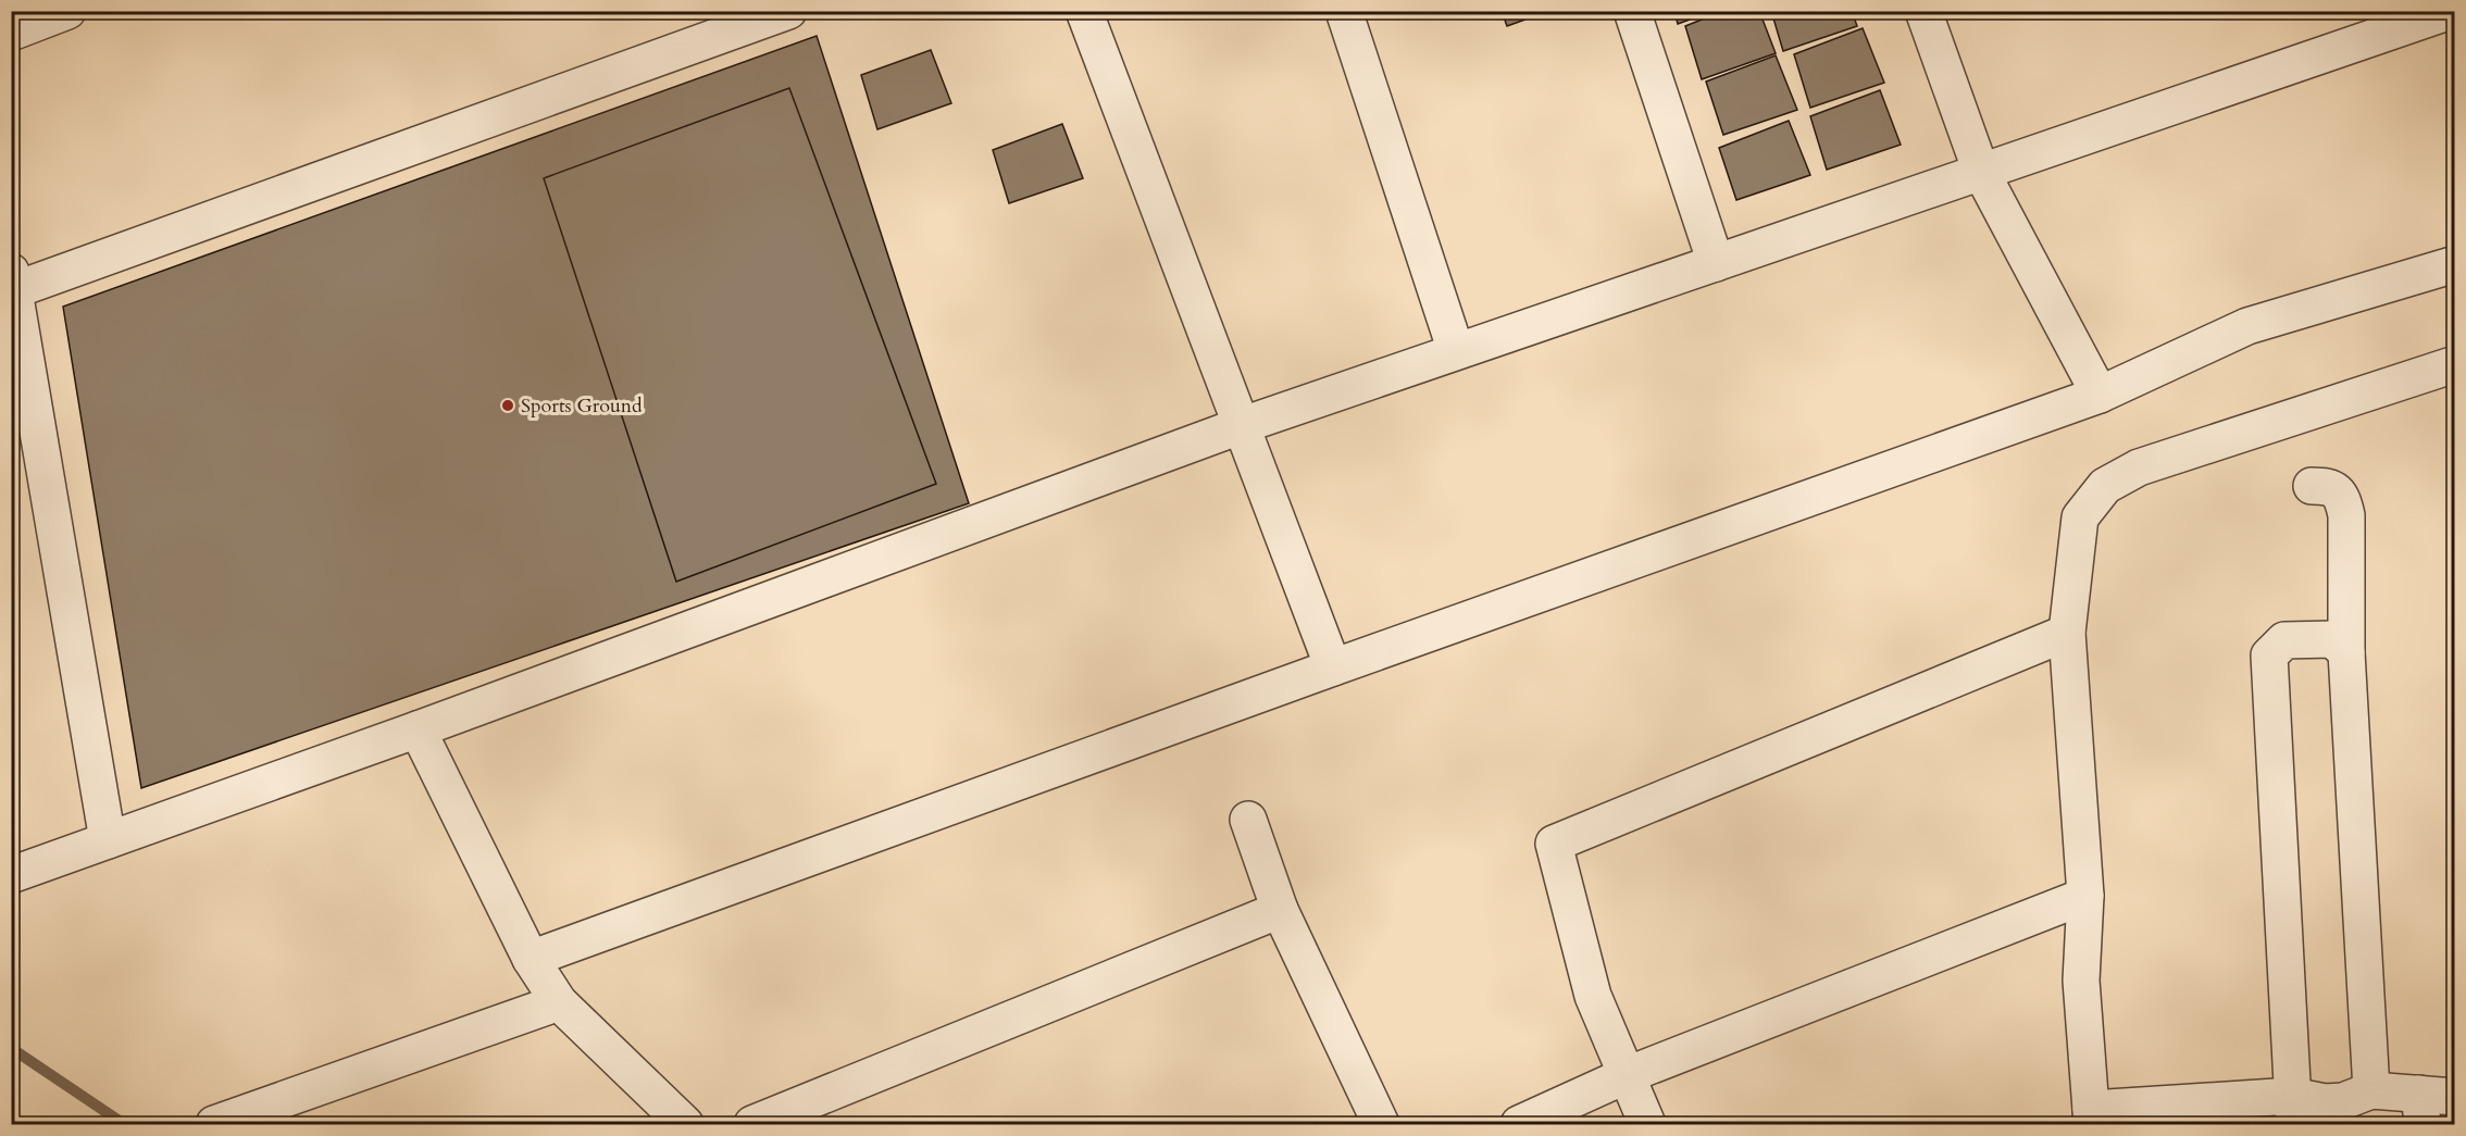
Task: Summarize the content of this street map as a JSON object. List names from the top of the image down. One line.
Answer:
{"places":["Sports Ground"]}
